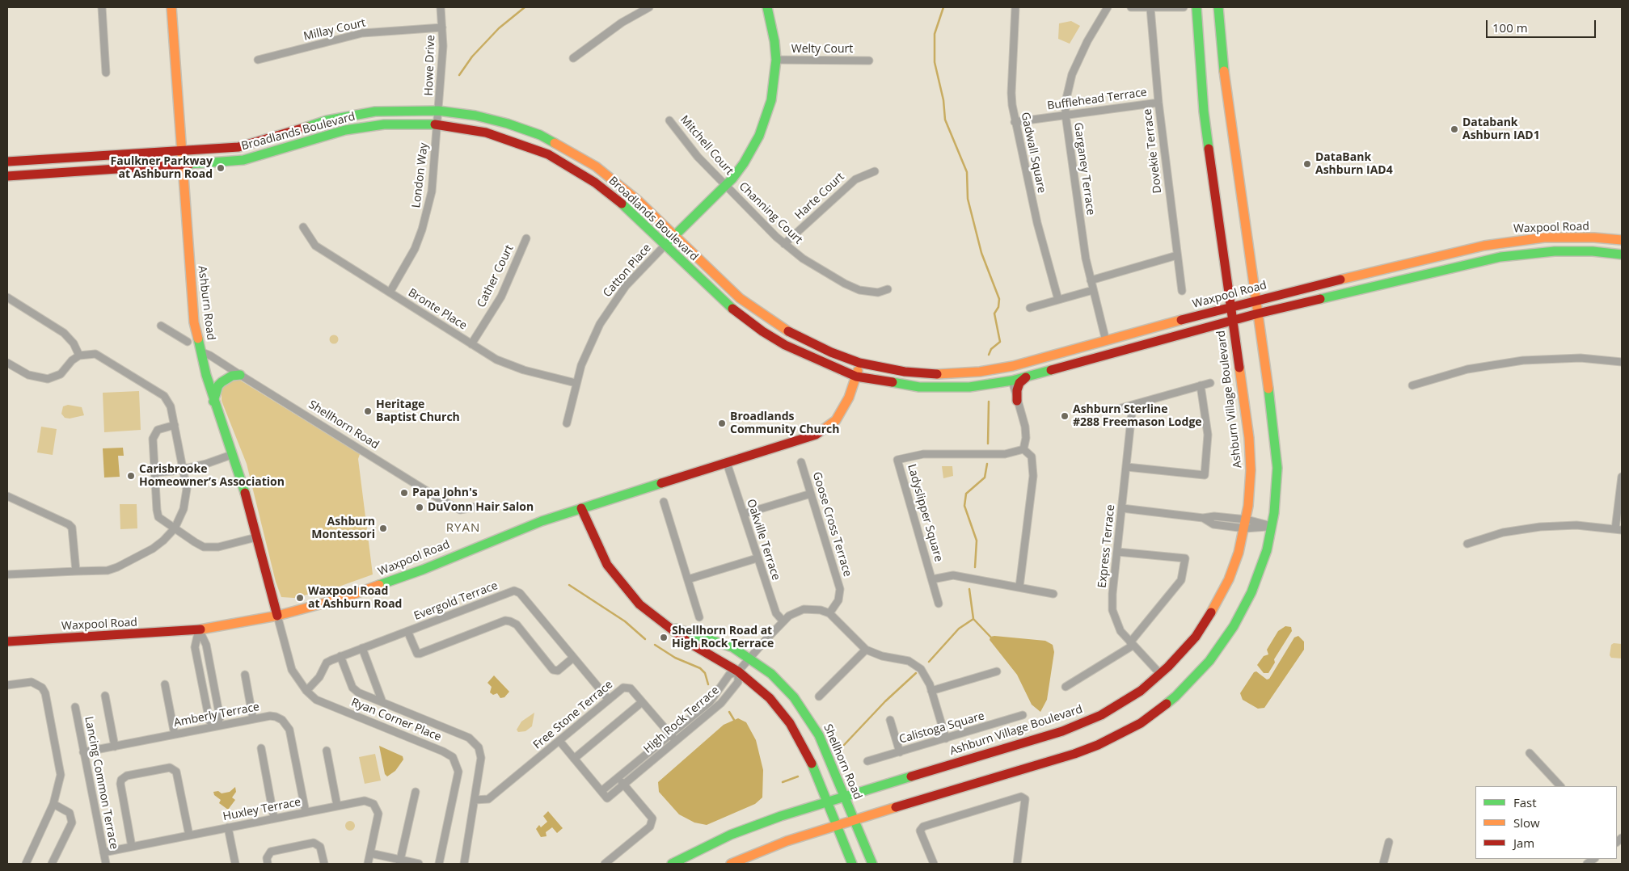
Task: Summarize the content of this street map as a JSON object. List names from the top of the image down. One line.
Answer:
{"streets":{"main road":["Broadlands Boulevard","Waxpool Road","Ashburn Road","Ashburn Village Boulevard","Shellhorn Road"],"street":["Millay Court","Welty Court","Howe Drive","Bufflehead Terrace","Mitchell Court","Dovekie Terrace","Gadwall Square","Garganey Terrace","London Way","Harte Court","Channing Court","Catton Place","Cather Court","Bronte Place","Ladyslipper Square","Goose Cross Terrace","Oakville Terrace","Express Terrace","Evergold Terrace","Amberly Terrace","Free Stone Terrace","Ryan Corner Place","High Rock Terrace","Calistoga Square","Lancing Common Terrace","Huxley Terrace"]},"crossings":[["Millay Court","Howe Drive"],["Howe Drive","Broadlands Boulevard"],["Howe Drive","London Way"],["Bufflehead Terrace","Dovekie Terrace"],["Bufflehead Terrace","Gadwall Square"],["Bufflehead Terrace","Garganey Terrace"],["Broadlands Boulevard","London Way"],["Broadlands Boulevard","Waxpool Road"],["Broadlands Boulevard","Catton Place"],["Broadlands Boulevard","Ashburn Road"],["Mitchell Court","Channing Court"],["Garganey Terrace","Waxpool Road"],["London Way","Bronte Place"],["Harte Court","Channing Court"],["Waxpool Road","Ashburn Road"],["Waxpool Road","Ashburn Village Boulevard"],["Waxpool Road","Shellhorn Road"],["Waxpool Road","Oakville Terrace"],["Waxpool Road","Ryan Corner Place"],["Catton Place","Bronte Place"],["Cather Court","Bronte Place"],["Ashburn Road","Shellhorn Road"],["Ashburn Road","Ryan Corner Place"],["Ashburn Village Boulevard","Shellhorn Road"],["Ashburn Village Boulevard","Express Terrace"],["Shellhorn Road","High Rock Terrace"],["Evergold Terrace","Free Stone Terrace"],["Evergold Terrace","Ryan Corner Place"],["Amberly Terrace","Lancing Common Terrace"],["Amberly Terrace","Huxley Terrace"],["Free Stone Terrace","High Rock Terrace"],["Lancing Common Terrace","Huxley Terrace"]],"districts":["RYAN"],"places":["Databank Ashburn IAD1","DataBank Ashburn IAD4","Faulkner Parkway at Ashburn Road","Heritage Baptist Church","Ashburn Sterline #288 Freemason Lodge","Broadlands Community Church","Carisbrooke Homeowner’s Association","Papa John's","DuVonn Hair Salon","Ashburn Montessori","Waxpool Road at Ashburn Road","Shellhorn Road at High Rock Terrace"],"legend":["Fast","Slow","Jam"],"scale_bar":"100 m"}
